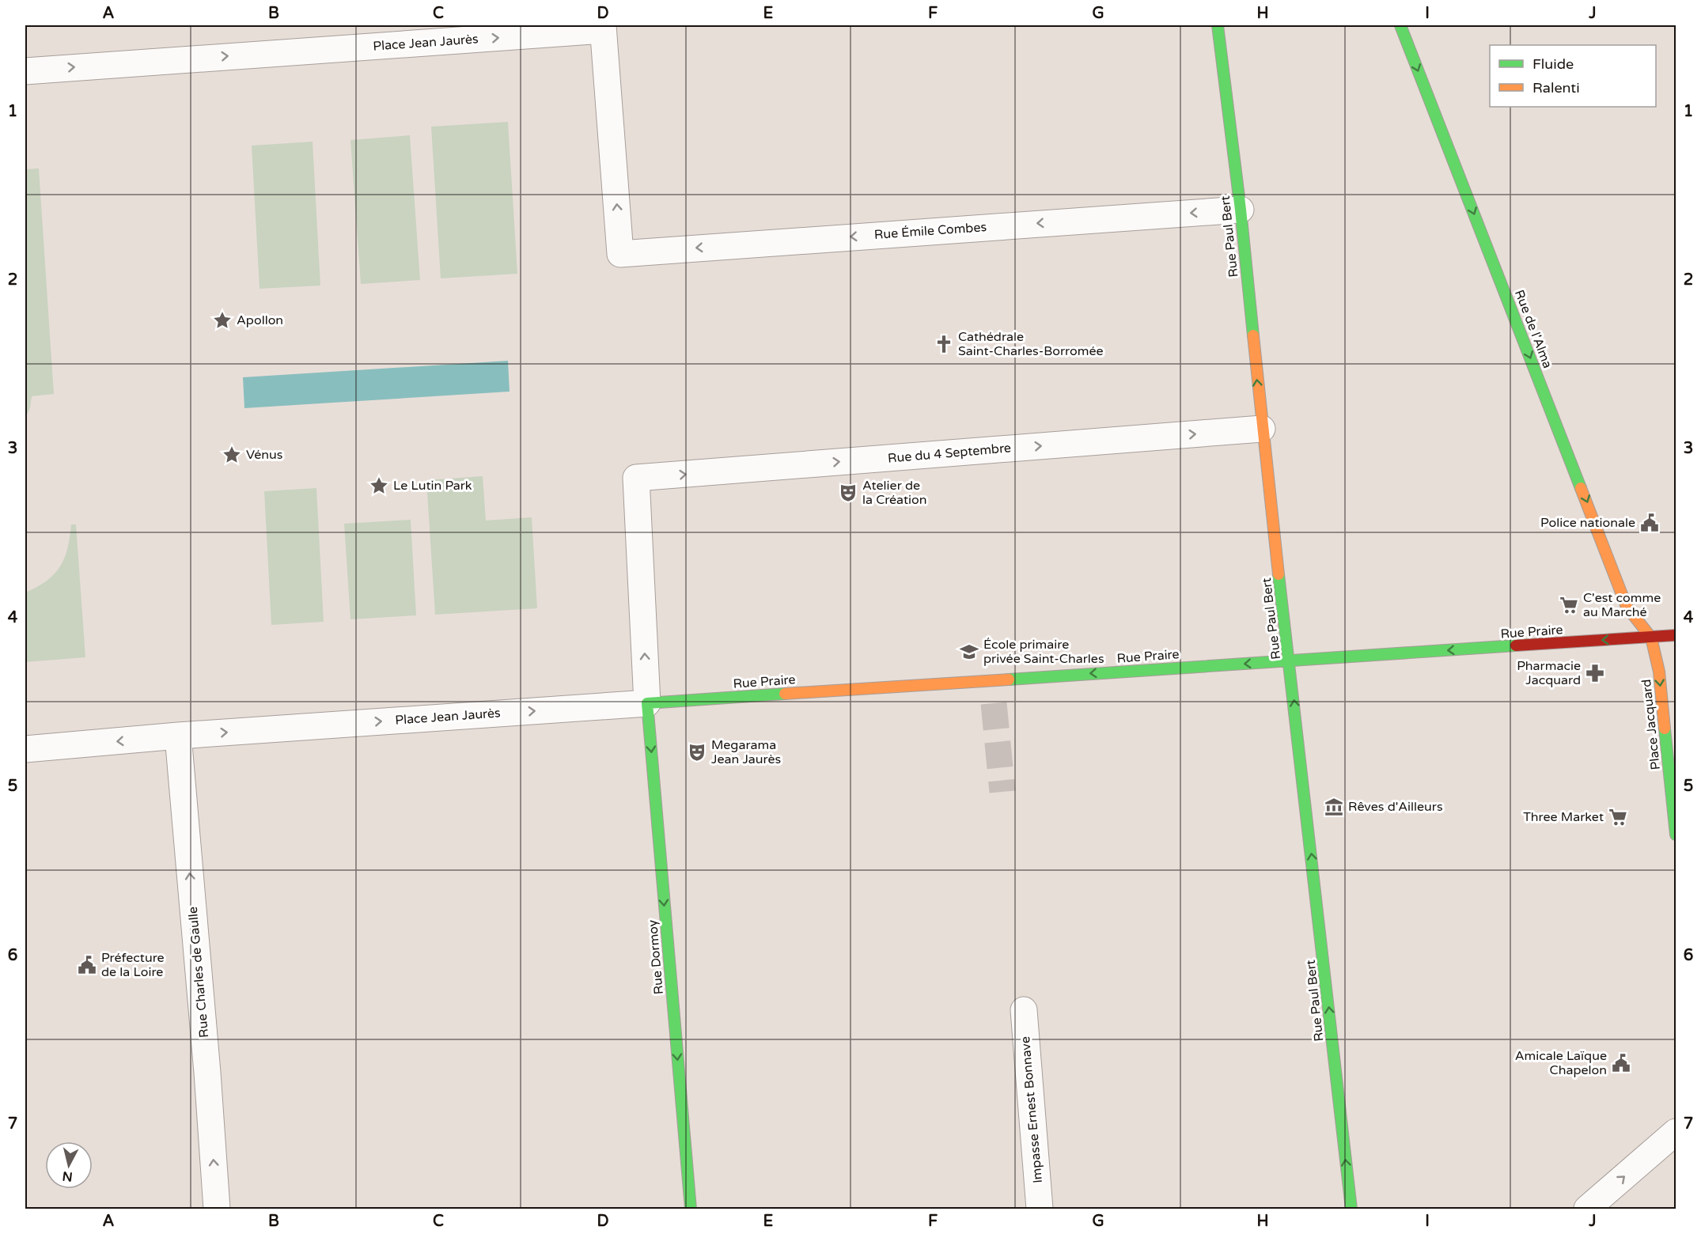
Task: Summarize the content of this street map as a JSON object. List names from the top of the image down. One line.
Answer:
{"streets":{"street":["Place Jean Jaurès","Rue Émile Combes","Rue Paul Bert","Rue de l'Alma","Rue du 4 Septembre","Rue Praire","Place Jacquard","Rue Dormoy","Rue Charles de Gaulle","Impasse Ernest Bonnave"]},"crossings":[["Place Jean Jaurès","Rue Émile Combes"],["Place Jean Jaurès","Rue du 4 Septembre"],["Place Jean Jaurès","Rue Praire"],["Place Jean Jaurès","Rue Dormoy"],["Place Jean Jaurès","Rue Charles de Gaulle"],["Rue Émile Combes","Rue Paul Bert"],["Rue Paul Bert","Rue du 4 Septembre"],["Rue Paul Bert","Rue Praire"],["Rue de l'Alma","Rue Praire"],["Rue de l'Alma","Place Jacquard"],["Rue du 4 Septembre","Rue Praire"],["Rue du 4 Septembre","Rue Dormoy"],["Rue Praire","Place Jacquard"],["Rue Praire","Rue Dormoy"]],"one_way":["Rue Émile Combes","Rue Paul Bert","Rue de l'Alma","Rue Praire","Place Jacquard","Rue Dormoy","Rue Charles de Gaulle"],"places":{"place":["Apollon","Vénus","Le Lutin Park"],"church":["Cathédrale Saint-Charles-Borromée"],"theatre":["Atelier de la Création","Megarama Jean Jaurès"],"public building":["Police nationale","Préfecture de la Loire","Amicale Laïque Chapelon"],"supermarket":["C'est comme au Marché","Three Market"],"school or university":["École primaire privée Saint-Charles"],"pharmacy":["Pharmacie Jacquard"],"museum":["Rêves d'Ailleurs"]},"legend":["Fluide","Ralenti"],"north":"bottom","grid":{"columns":["A","B","C","D","E","F","G","H","I","J"],"rows":["1","2","3","4","5","6","7"]}}
